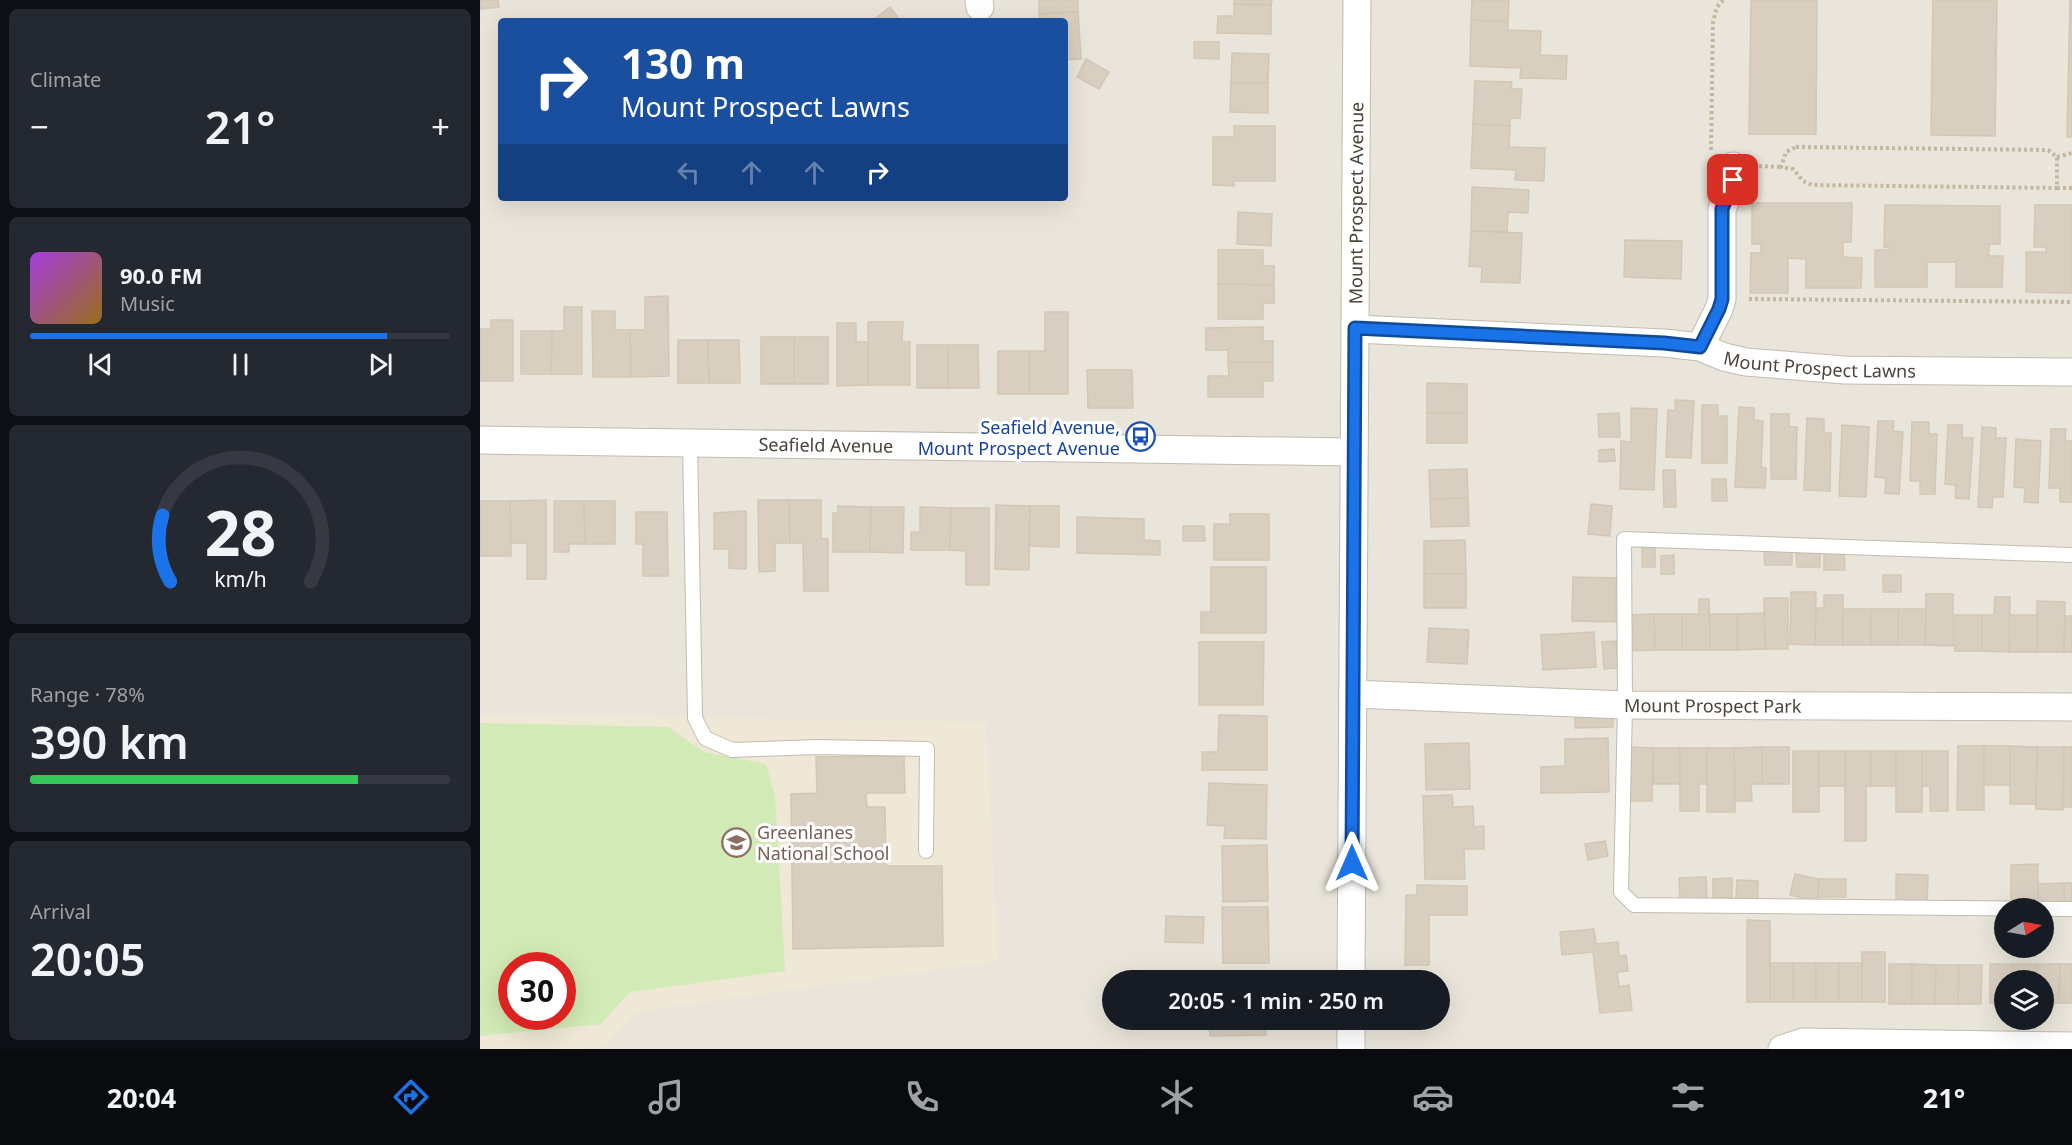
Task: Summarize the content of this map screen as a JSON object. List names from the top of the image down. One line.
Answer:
{"streets":{"street":["Mount Prospect Avenue","Mount Prospect Lawns","Seafield Avenue","Mount Prospect Park"]},"crossings":[["Mount Prospect Avenue","Mount Prospect Lawns"],["Mount Prospect Avenue","Seafield Avenue"],["Mount Prospect Avenue","Mount Prospect Park"]],"places":{"bus stop":["Seafield Avenue, Mount Prospect Avenue"],"school or university":["Greenlanes National School"]},"north":"right","page":{"tile":["Climate",["Range · 78%","390 km"],["Arrival","20:05"]],"turn":["130 m","Mount Prospect Lawns"],"heat":["−","21°","+"],"song":["90.0 FM","Music"],"limit":"30","trip":"20:05 · 1 min · 250 m","tabs":["20:04","21°"],"gauge":["28","km/h"]}}
